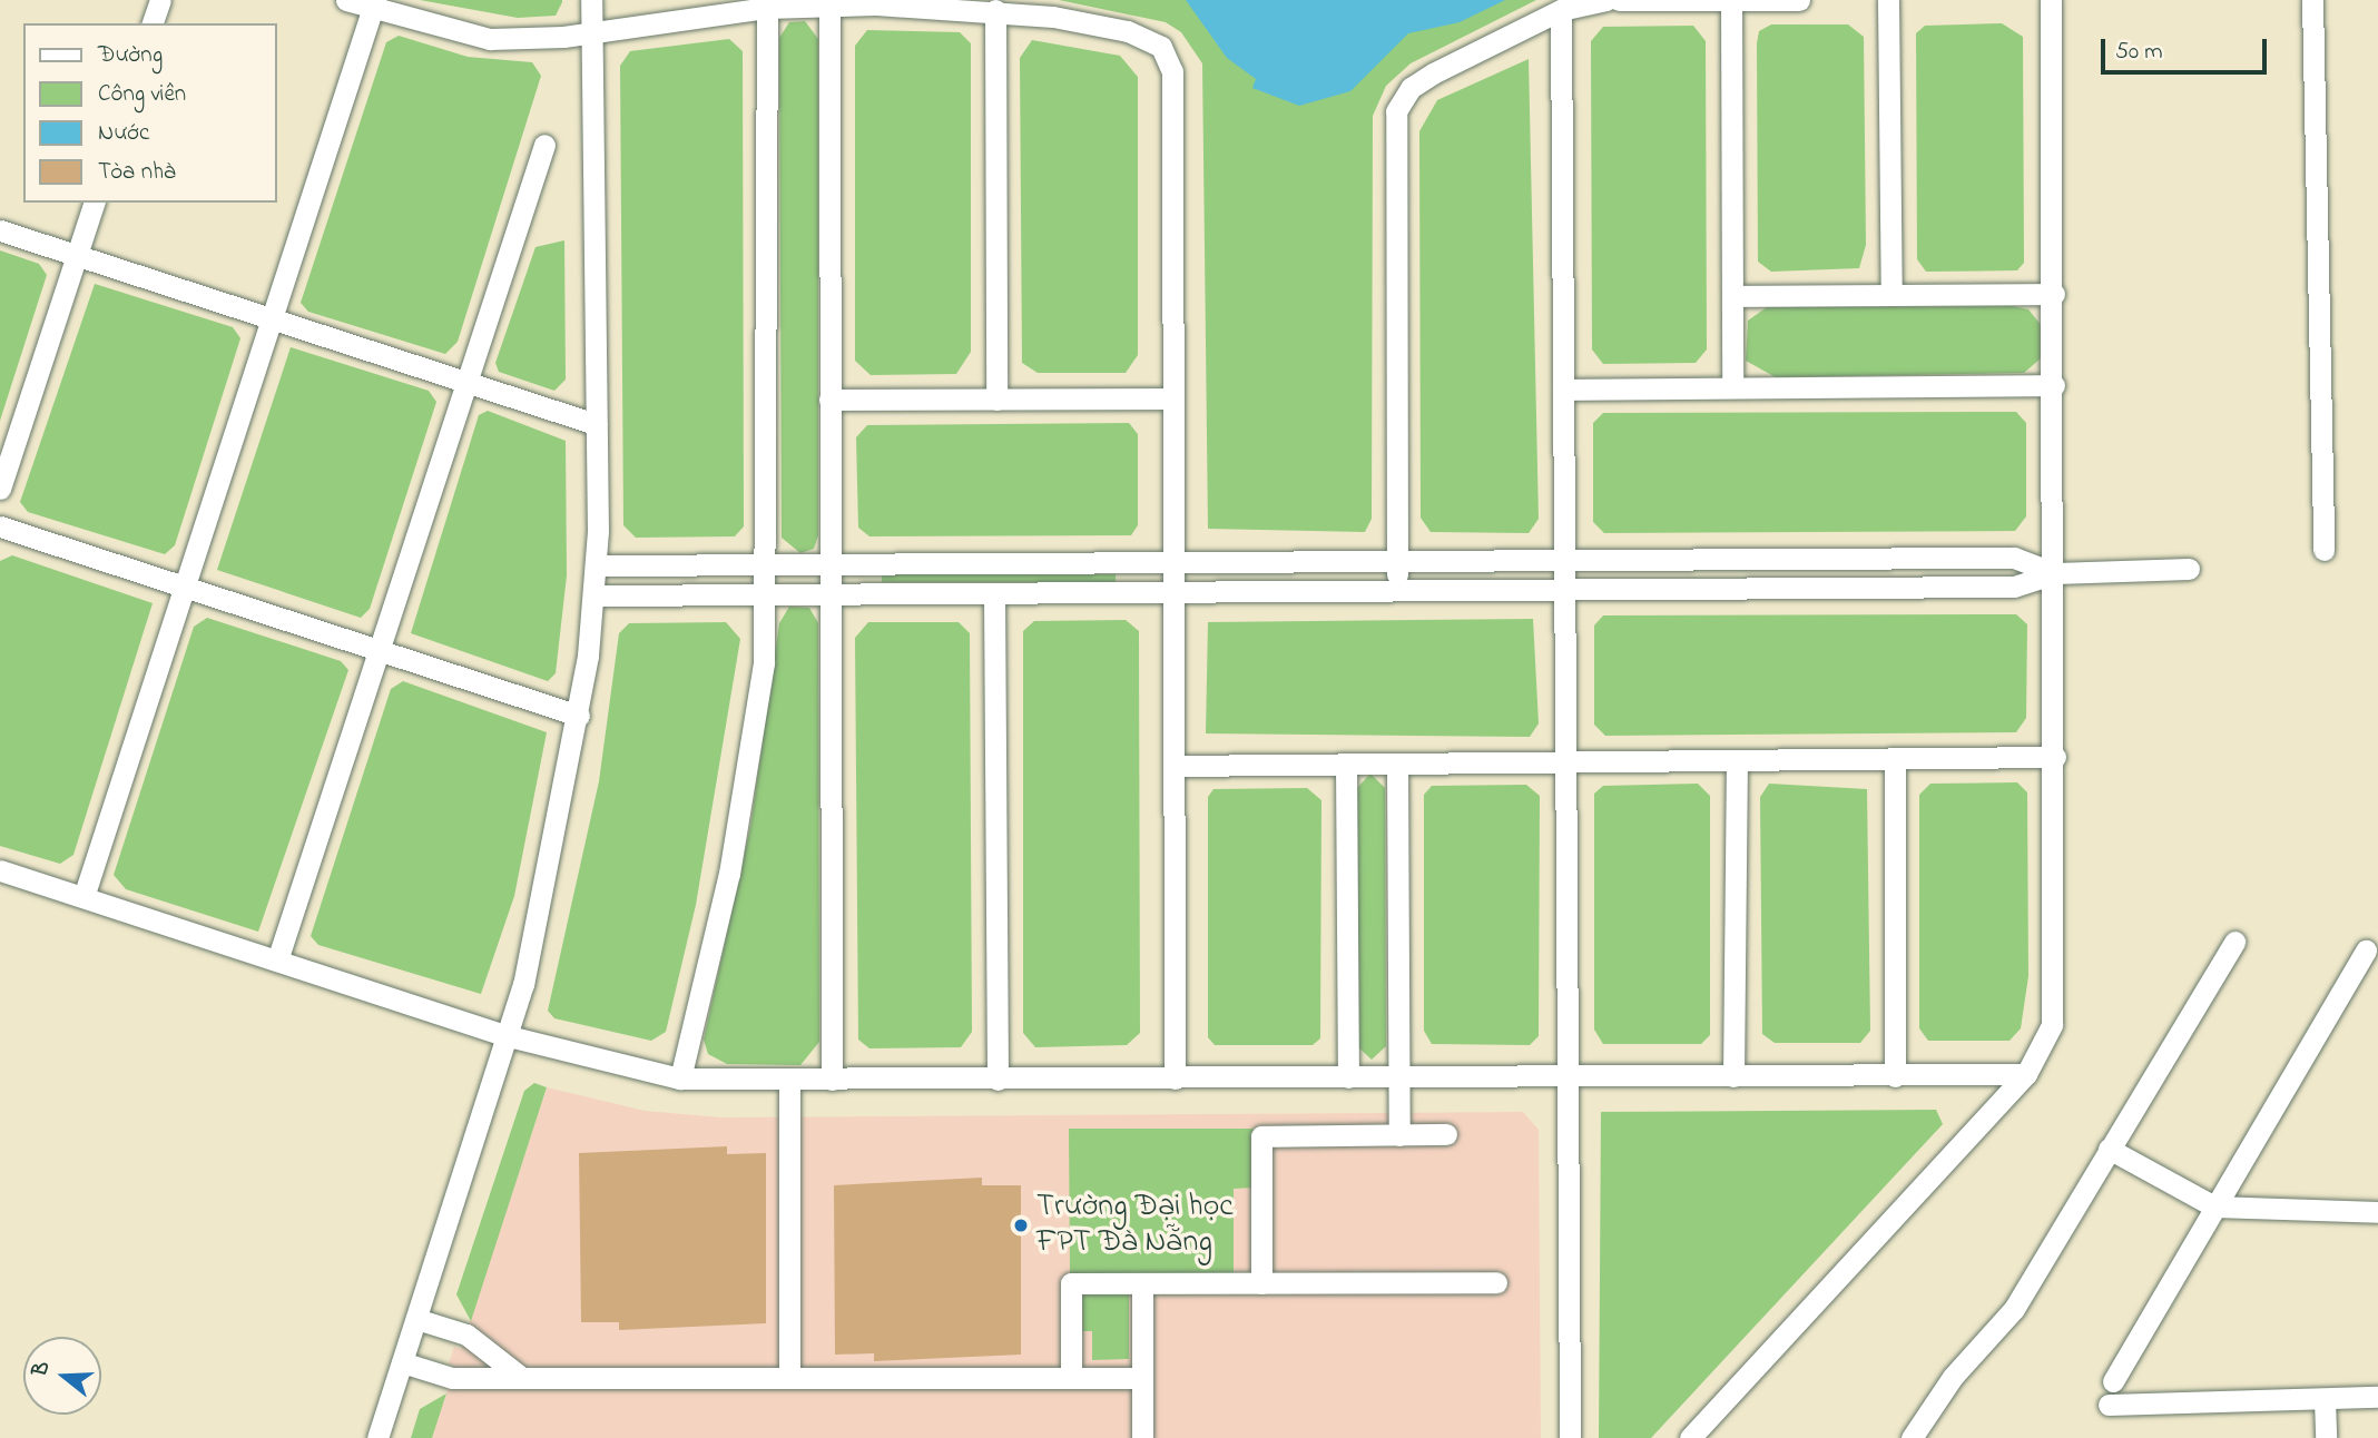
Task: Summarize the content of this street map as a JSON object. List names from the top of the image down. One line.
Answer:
{"places":["Trường Đại học FPT Đà Nẵng"],"legend":["Đường","Công viên","Nước","Tòa nhà"],"scale_bar":"50 m","north":"left"}
